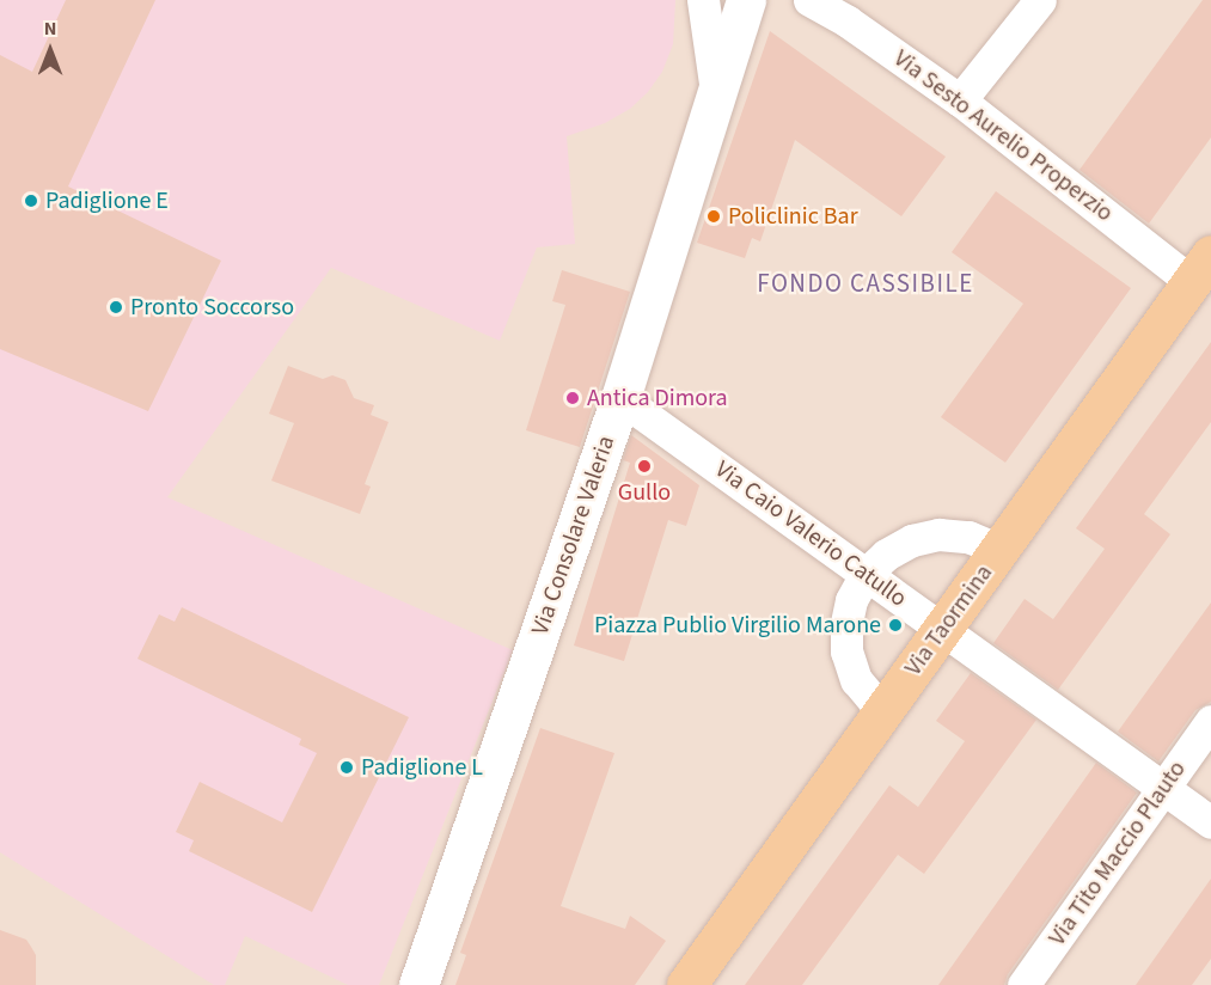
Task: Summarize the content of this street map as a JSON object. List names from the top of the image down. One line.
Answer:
{"streets":{"main road":["Via Consolare Valeria","Via Taormina"],"street":["Via Sesto Aurelio Properzio","Via Caio Valerio Catullo","Via Tito Maccio Plauto"]},"crossings":[["Via Sesto Aurelio Properzio","Via Taormina"],["Via Caio Valerio Catullo","Via Consolare Valeria"],["Via Caio Valerio Catullo","Via Taormina"],["Via Caio Valerio Catullo","Via Tito Maccio Plauto"]],"districts":["FONDO CASSIBILE"],"places":["Padiglione E","Policlinic Bar","Pronto Soccorso","Antica Dimora","Gullo","Piazza Publio Virgilio Marone","Padiglione L"],"north":"top"}
